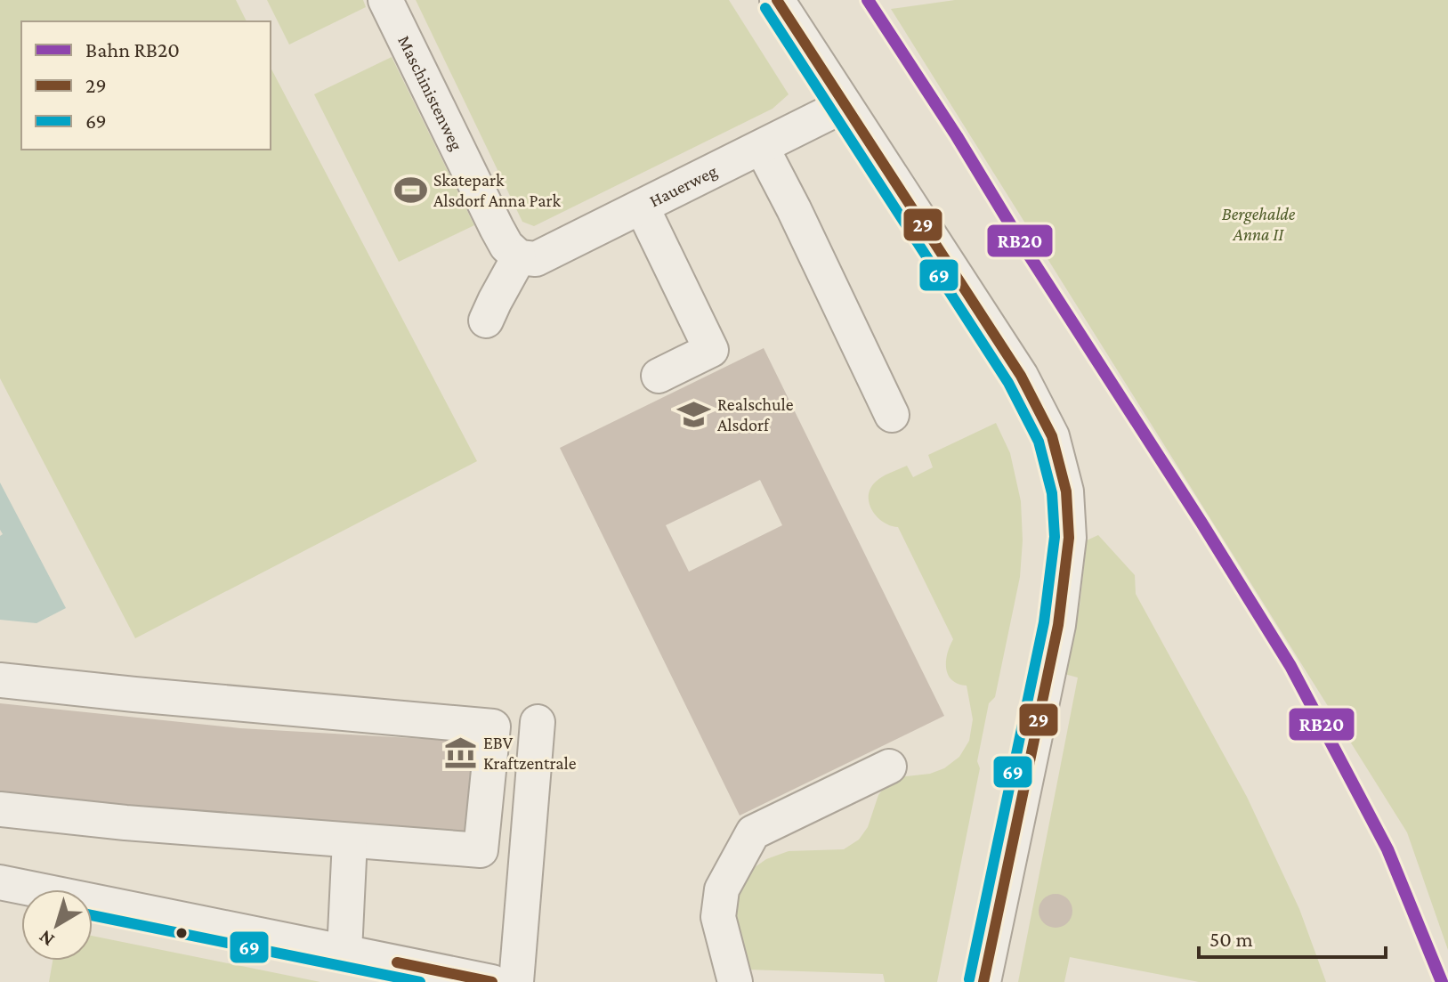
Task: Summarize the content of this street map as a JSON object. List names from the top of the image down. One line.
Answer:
{"streets":{"street":["Maschinistenweg","Hauerweg"]},"crossings":[["Maschinistenweg","Hauerweg"]],"parks":["Bergehalde Anna II"],"places":{"sports":["Skatepark Alsdorf Anna Park"],"school or university":["Realschule Alsdorf"],"museum":["EBV Kraftzentrale"]},"lines":["rail line RB20","transit line 29","transit line 69"],"legend":["Bahn RB20","29","69"],"scale_bar":"50 m","north":"bottom left"}
